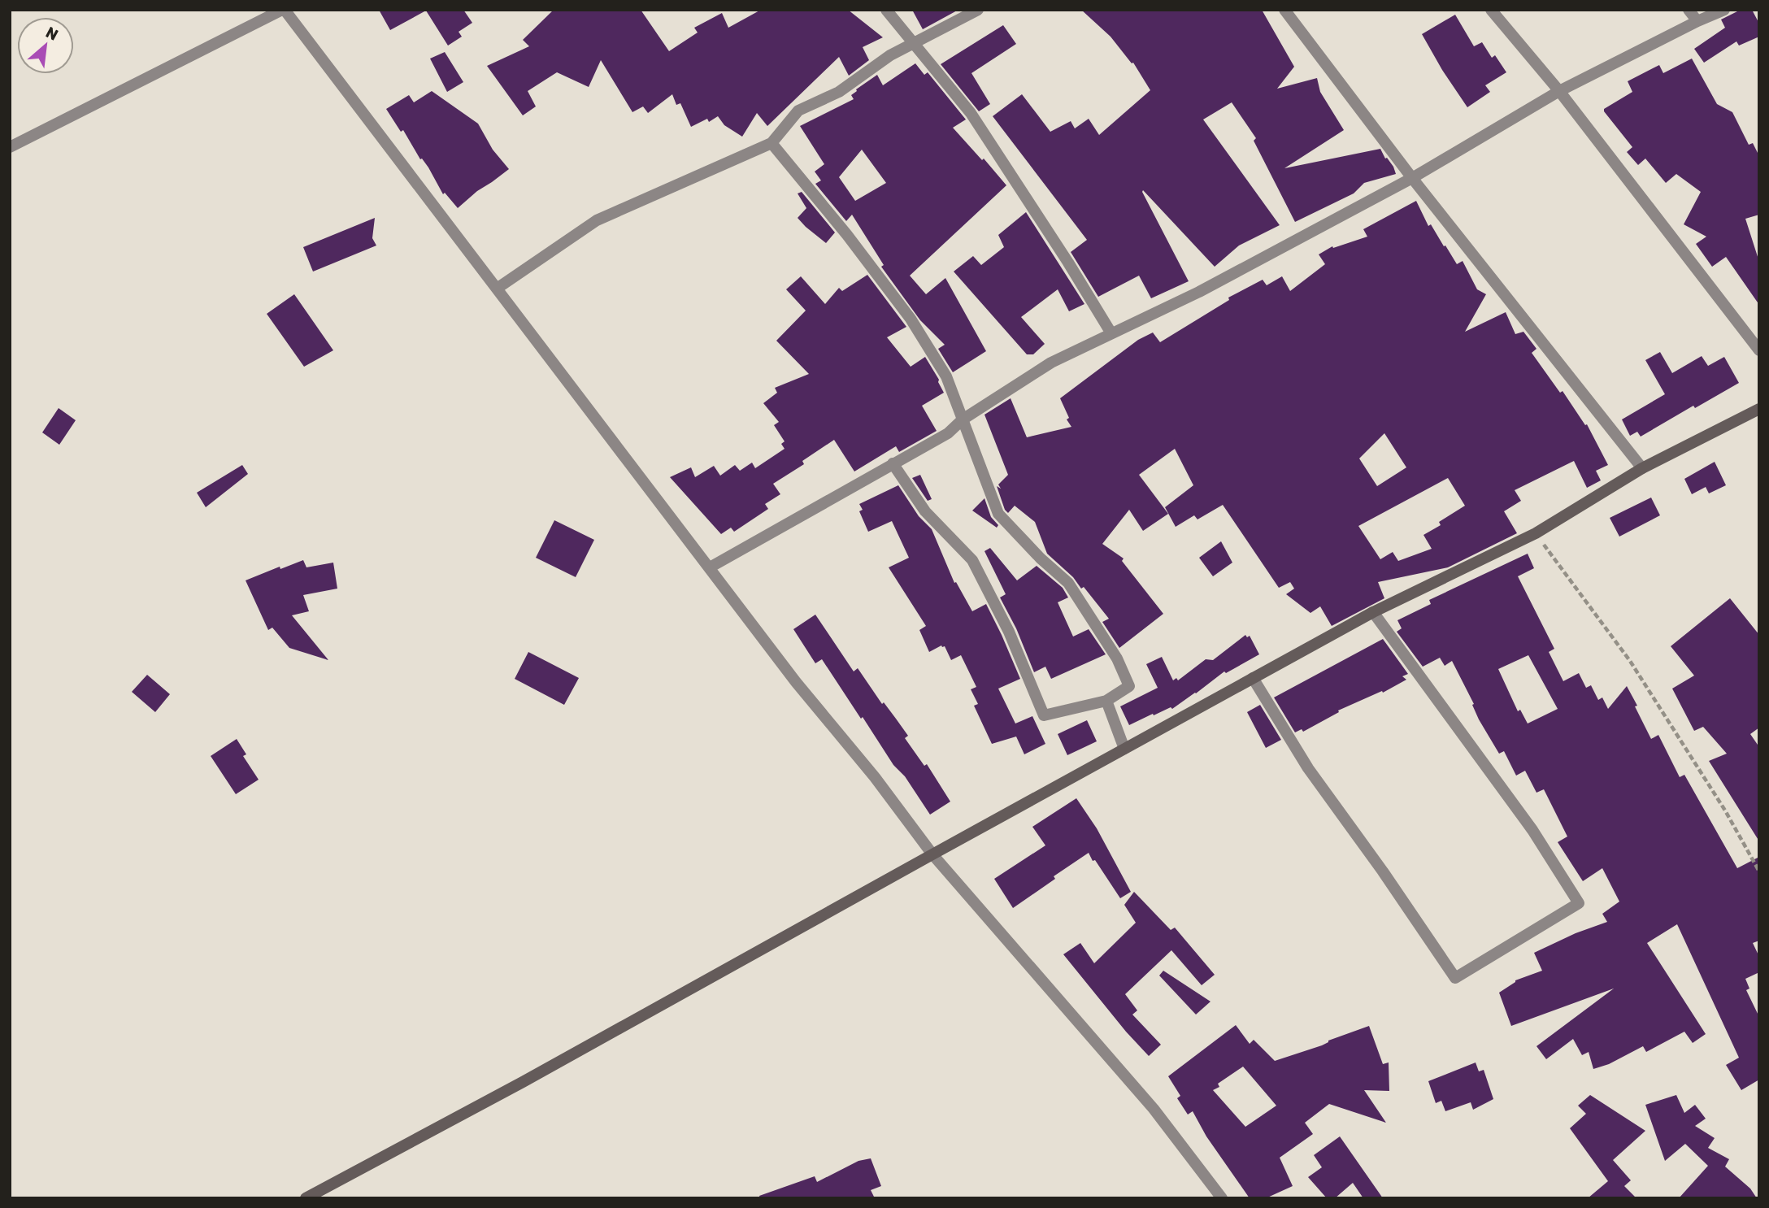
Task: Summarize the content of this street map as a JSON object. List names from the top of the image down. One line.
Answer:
{"north":"top right"}
